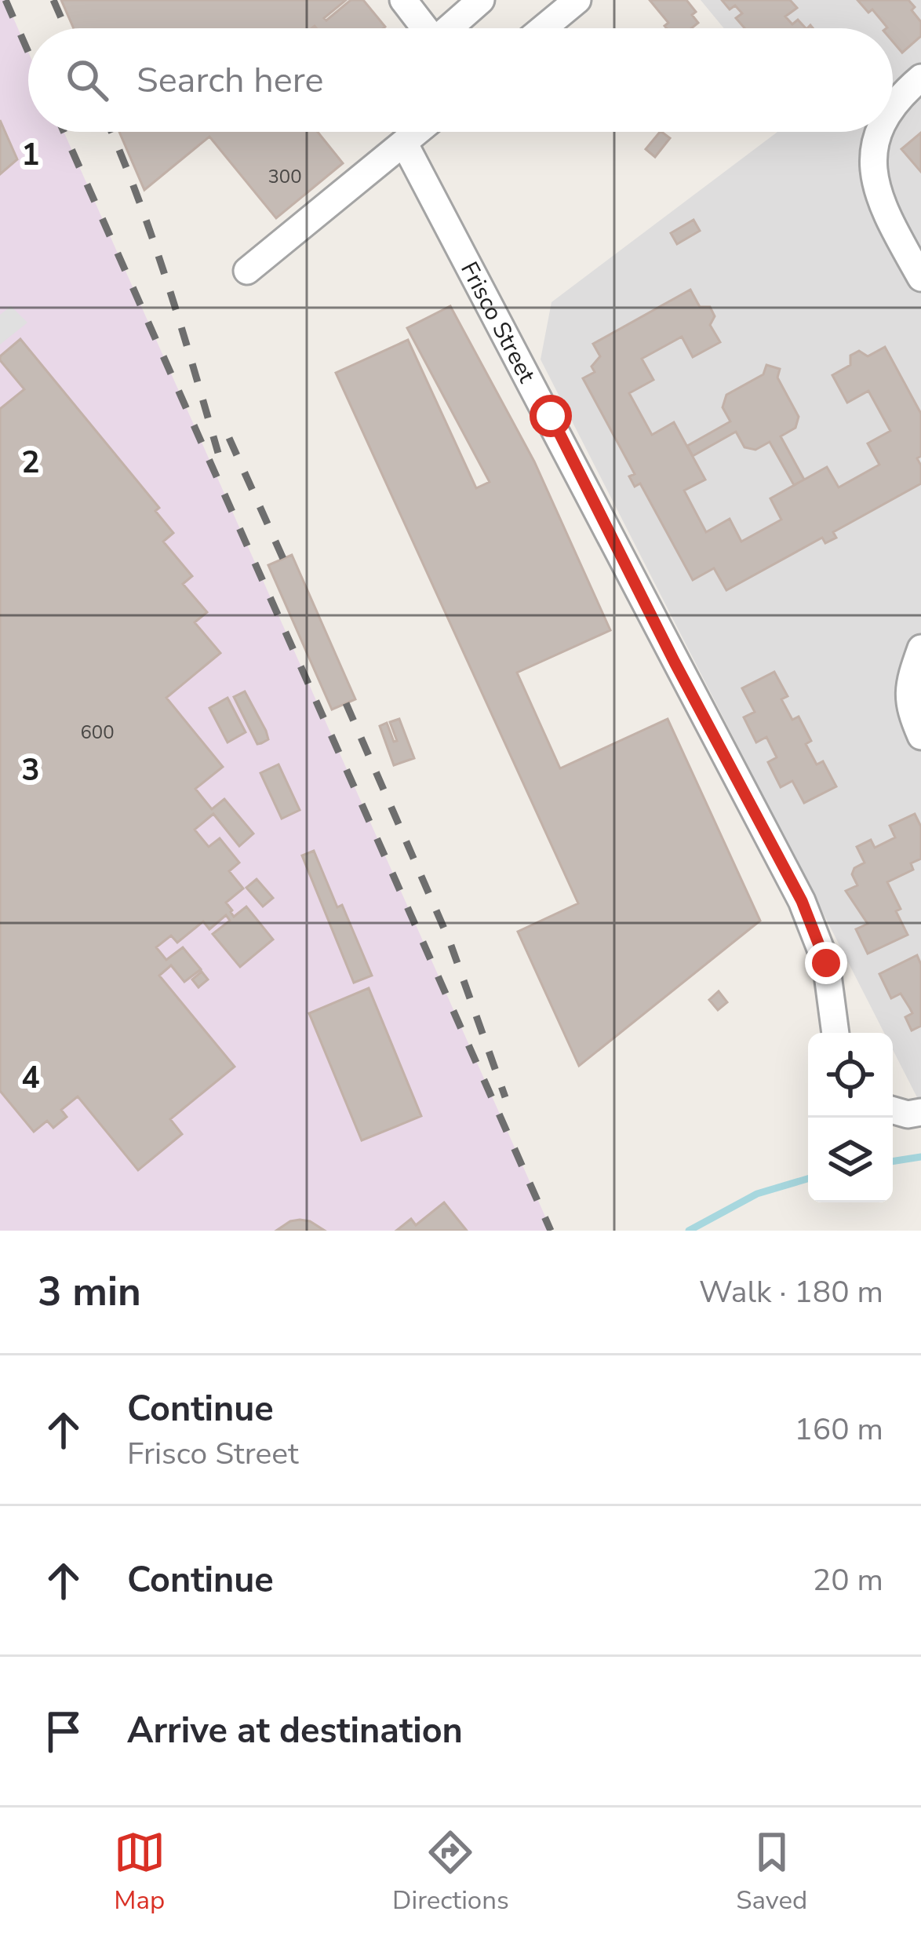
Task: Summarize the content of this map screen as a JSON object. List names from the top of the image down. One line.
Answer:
{"streets":{"street":["Frisco Street"]},"house_numbers":["300","600"],"page":{"search":"Search here","heading":["3 min","Walk · 180 m"],"list":[["Continue","Frisco Street","160 m"],["Continue","20 m"],"Arrive at destination"],"nav":["Map","Directions","Saved"]},"grid":{"rows":["1","2","3","4"]}}
